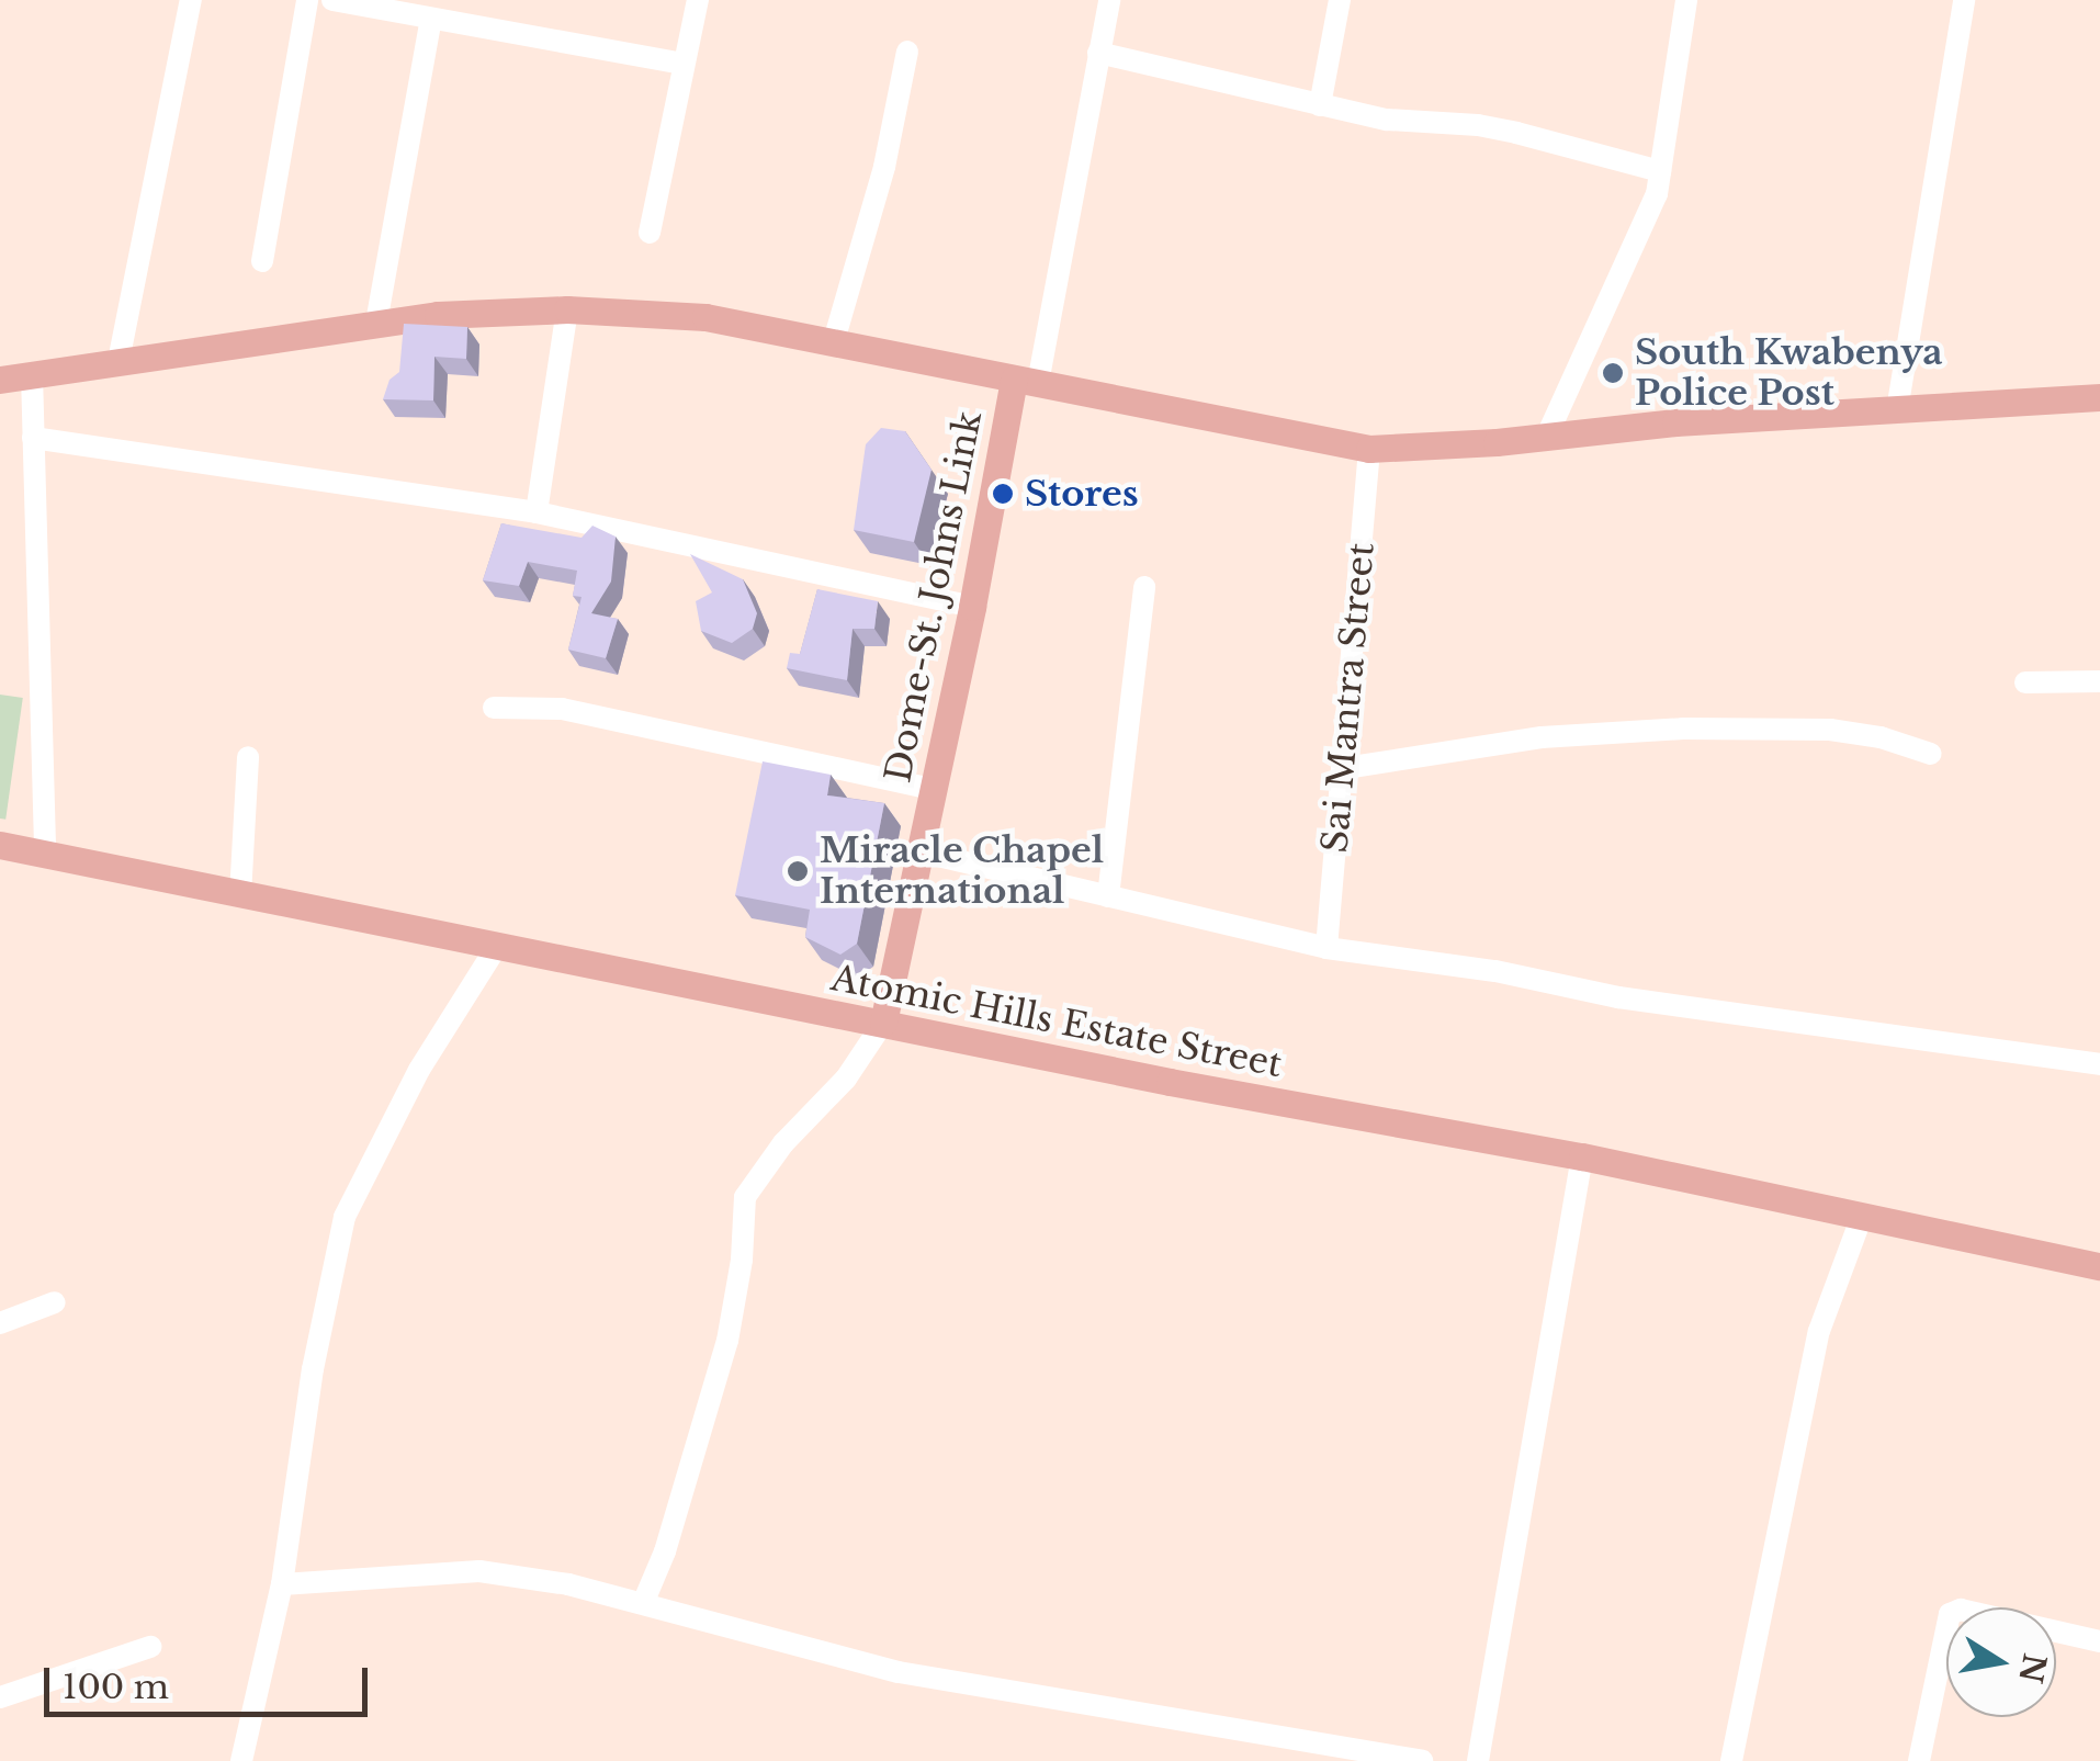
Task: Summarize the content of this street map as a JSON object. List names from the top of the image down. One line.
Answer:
{"streets":{"main road":["Dome-St. Johns Link","Atomic Hills Estate Street"],"street":["Sai Mantra Street"]},"crossings":[["Dome-St. Johns Link","Atomic Hills Estate Street"]],"places":["South Kwabenya Police Post","Stores","Miracle Chapel International"],"scale_bar":"100 m","north":"right"}
